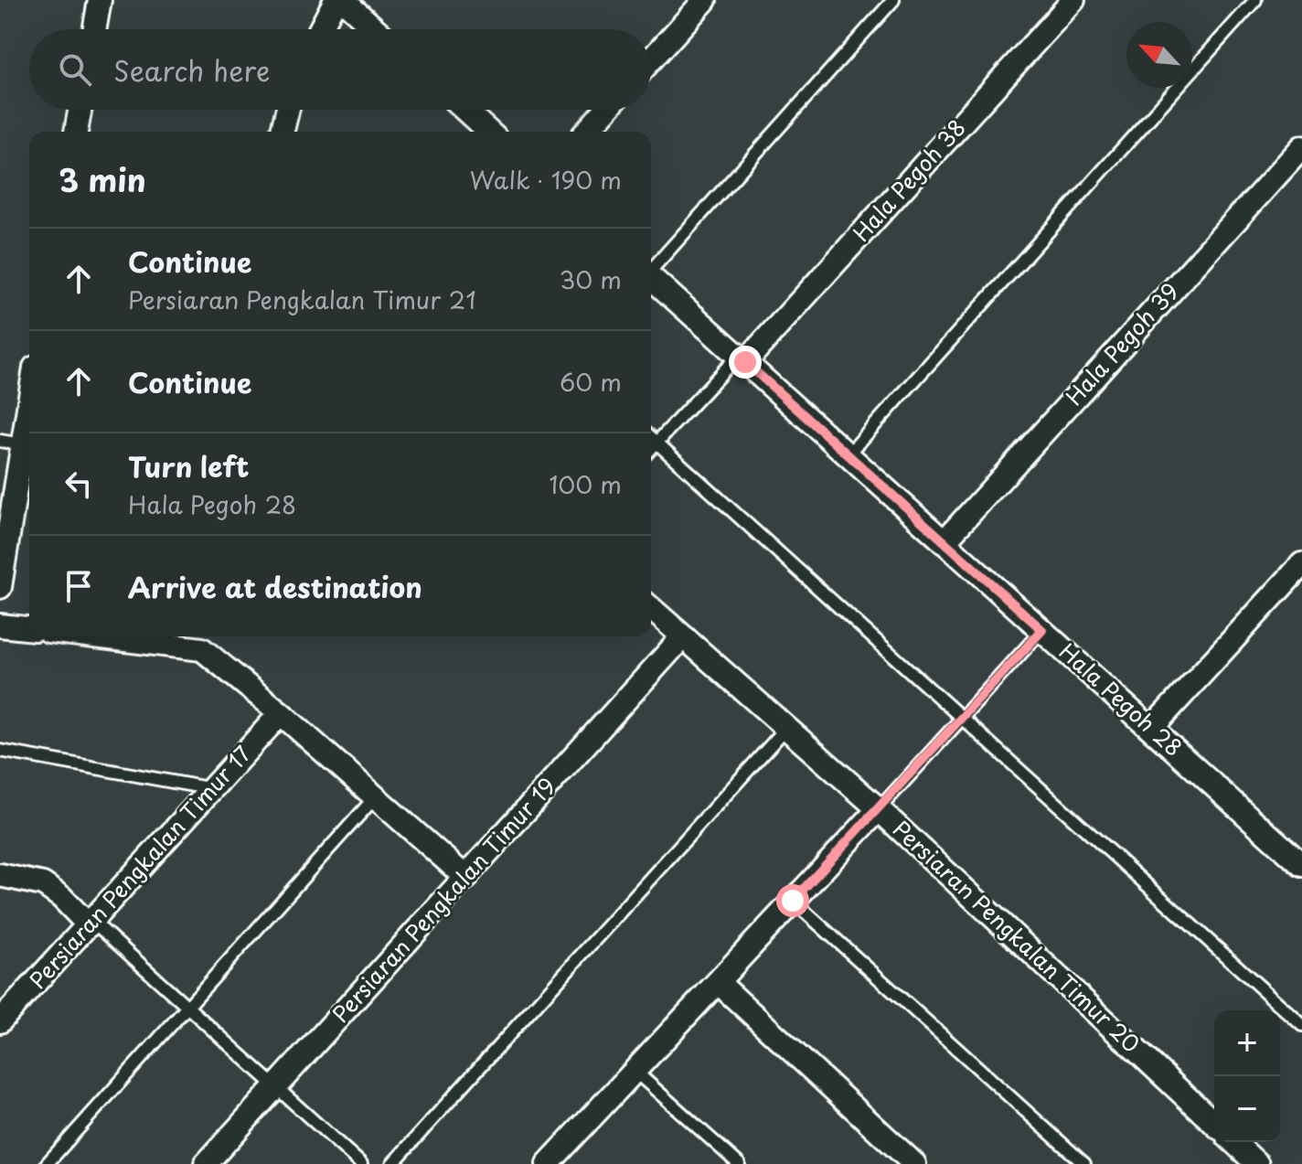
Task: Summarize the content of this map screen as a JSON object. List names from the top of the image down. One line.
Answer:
{"streets":{"street":["Hala Pegoh 38","Hala Pegoh 39","Hala Pegoh 28","Persiaran Pengkalan Timur 17","Persiaran Pengkalan Timur 19","Persiaran Pengkalan Timur 20"]},"crossings":[["Hala Pegoh 38","Hala Pegoh 28"],["Hala Pegoh 39","Hala Pegoh 28"],["Persiaran Pengkalan Timur 19","Persiaran Pengkalan Timur 20"]],"north":"top left","page":{"search":"Search here","heading":["3 min","Walk · 190 m"],"list":[["Continue","Persiaran Pengkalan Timur 21","30 m"],["Continue","60 m"],["Turn left","Hala Pegoh 28","100 m"],"Arrive at destination"],"map_buttons":["+","−"]}}
